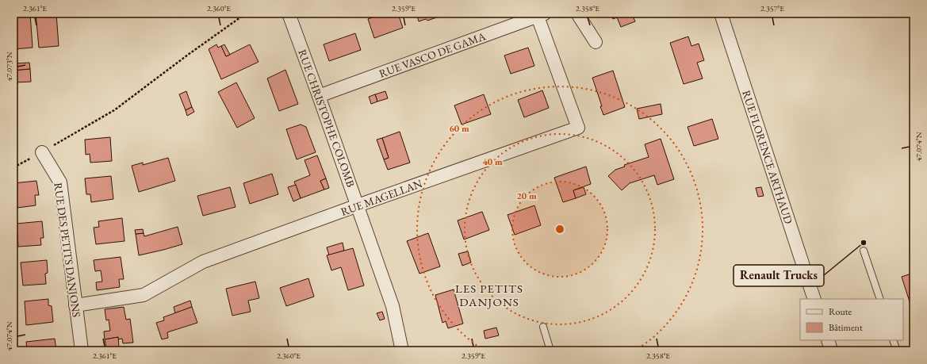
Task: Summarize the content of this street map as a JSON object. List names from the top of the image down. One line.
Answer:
{"streets":{"street":["RUE VASCO DE GAMA","RUE CHRISTOPHE COLOMB","RUE FLORENCE ARTHAUD","RUE MAGELLAN","RUE DES PETITS DANJONS"]},"crossings":[["RUE VASCO DE GAMA","RUE CHRISTOPHE COLOMB"],["RUE VASCO DE GAMA","RUE MAGELLAN"],["RUE CHRISTOPHE COLOMB","RUE MAGELLAN"],["RUE MAGELLAN","RUE DES PETITS DANJONS"]],"districts":["LES PETITS DANJONS"],"places":["Renault Trucks"],"legend":["Route","Bâtiment"],"coordinates":["2.361°E","2.360°E","2.359°E","2.358°E","2.357°E","47.073°N","47.074°N"],"rings":["60 m","40 m","20 m"]}
